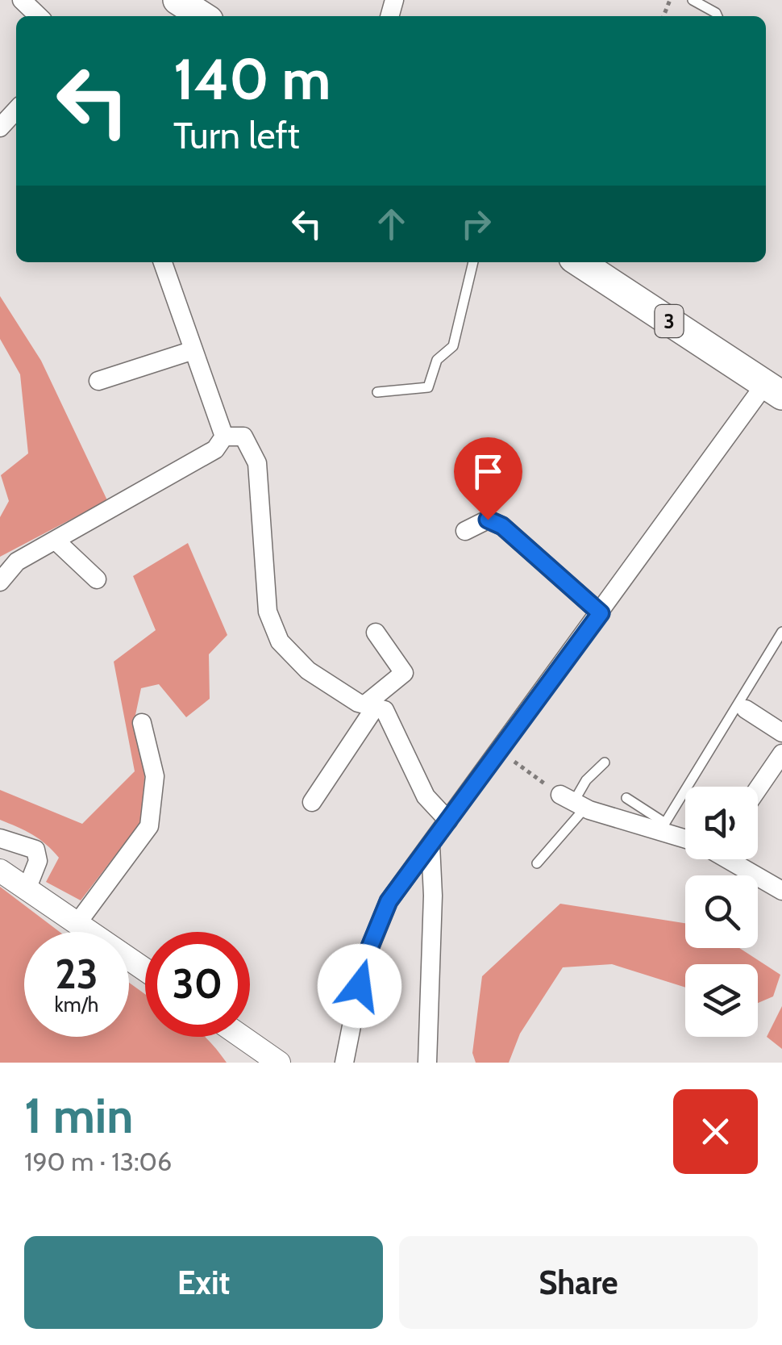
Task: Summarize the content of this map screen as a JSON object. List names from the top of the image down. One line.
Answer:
{"streets":{"highway":["3"]},"page":{"turn":["140 m","Turn left"],"speed":"23 km/h","limit":"30","heading":["1 min","190 m · 13:06"],"buttons":["Exit","Share"]}}
